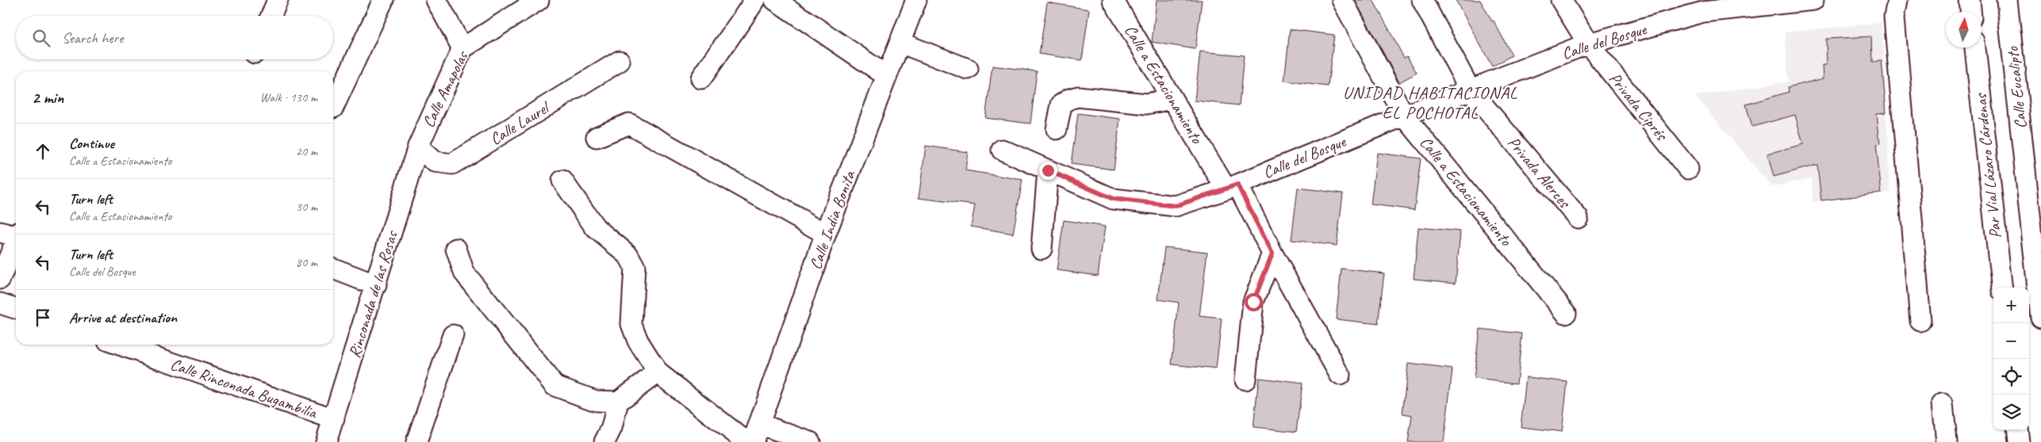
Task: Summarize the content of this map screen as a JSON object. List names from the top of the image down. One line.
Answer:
{"streets":{"street":["Calle del Bosque","Calle a Estacionamiento","Calle Eucalipto","Calle Amapolas","Privada Ciprés","Calle Laurel","Par Vial Lázaro Cárdenas","Privada Alerces","Calle India Bonita","Rinconada de las Rosas","Calle Rinconada Bugambilia"]},"crossings":[["Calle del Bosque","Calle a Estacionamiento"],["Calle del Bosque","Privada Ciprés"],["Calle del Bosque","Privada Alerces"],["Calle Amapolas","Calle Laurel"],["Calle Amapolas","Rinconada de las Rosas"],["Calle Laurel","Rinconada de las Rosas"],["Rinconada de las Rosas","Calle Rinconada Bugambilia"]],"districts":["UNIDAD HABITACIONAL EL POCHOTAL"],"north":"top","page":{"search":"Search here","heading":["2 min","Walk · 130 m"],"list":[["Continue","Calle a Estacionamiento","20 m"],["Turn left","Calle a Estacionamiento","30 m"],["Turn left","Calle del Bosque","80 m"],"Arrive at destination"],"map_buttons":["+","−"]}}
